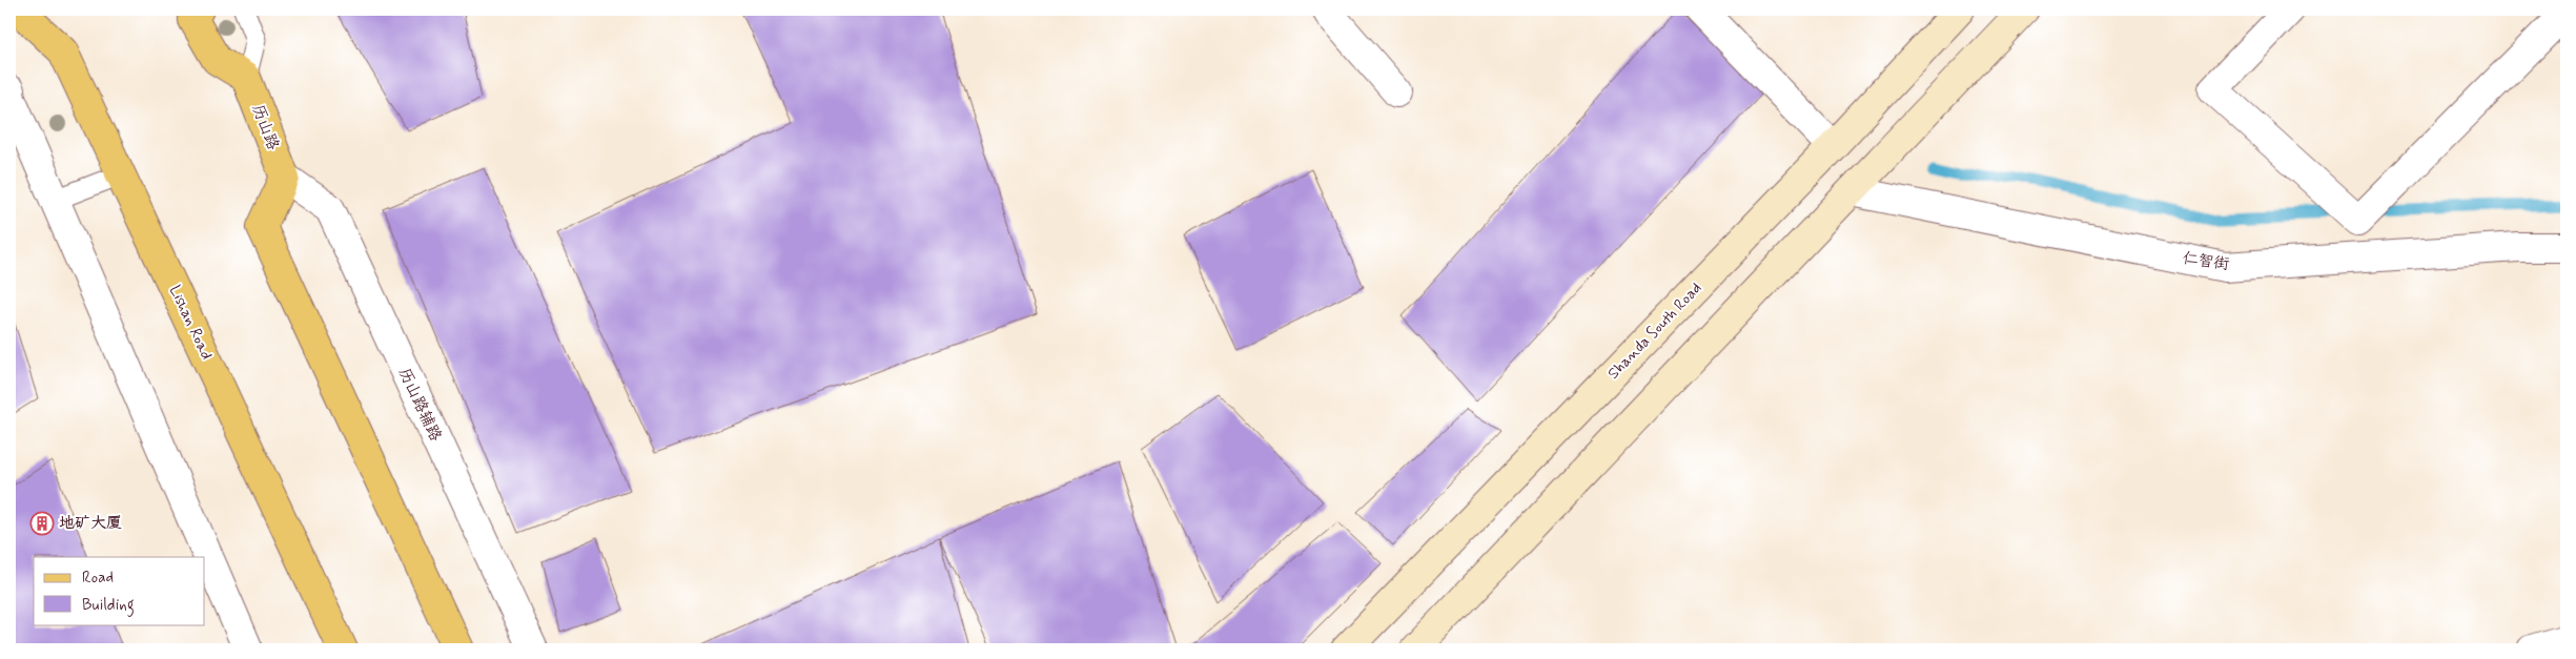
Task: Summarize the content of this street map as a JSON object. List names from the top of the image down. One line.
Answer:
{"streets":{"main road":["历山路","Lishan Road","Shanda South Road"],"street":["仁智街","历山路辅路"]},"crossings":[["历山路","历山路辅路"]],"places":{"building":["地矿大厦"]},"legend":["Road","Building"]}
